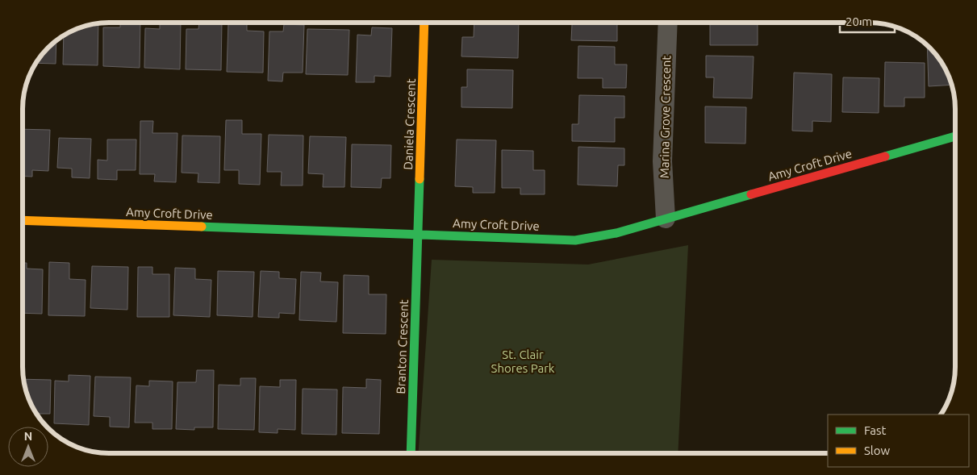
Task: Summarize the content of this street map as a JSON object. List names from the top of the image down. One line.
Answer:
{"streets":{"street":["Marina Grove Crescent","Daniela Crescent","Amy Croft Drive","Branton Crescent"]},"crossings":[["Marina Grove Crescent","Amy Croft Drive"],["Daniela Crescent","Amy Croft Drive"],["Daniela Crescent","Branton Crescent"],["Amy Croft Drive","Branton Crescent"]],"parks":["St. Clair Shores Park"],"legend":["Fast","Slow"],"scale_bar":"20 m","north":"top"}
